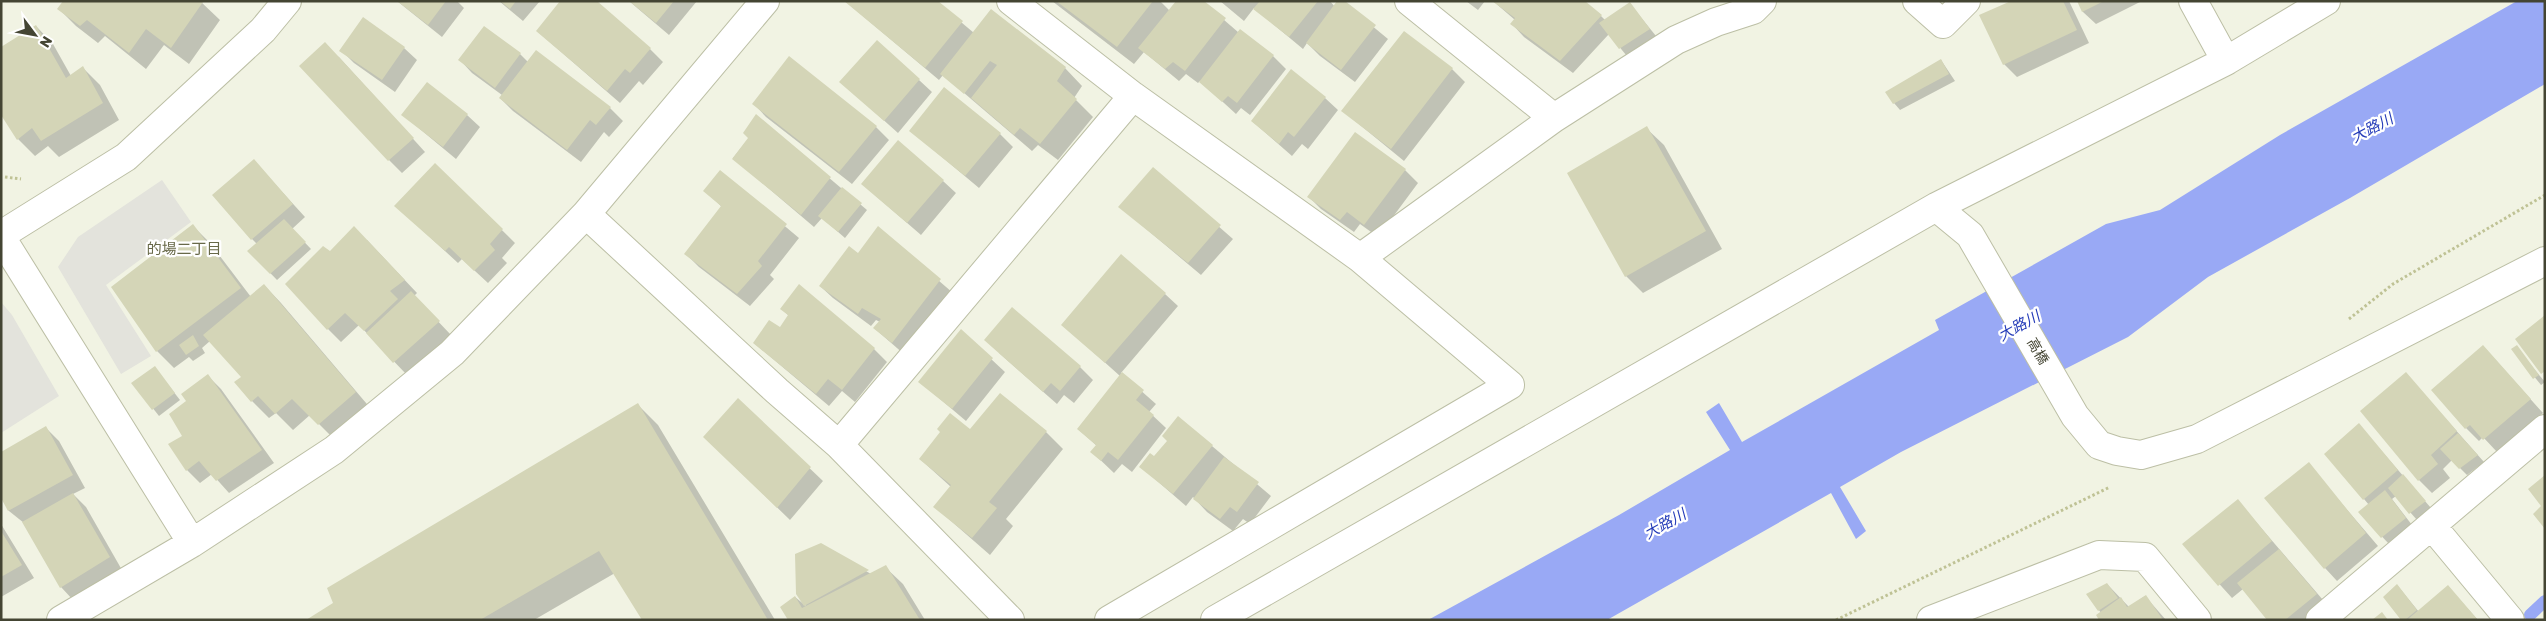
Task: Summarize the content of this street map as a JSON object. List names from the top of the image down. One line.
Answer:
{"streets":{"street":["高橋"]},"districts":["的場二丁目"],"water":["大路川"],"north":"bottom right"}
